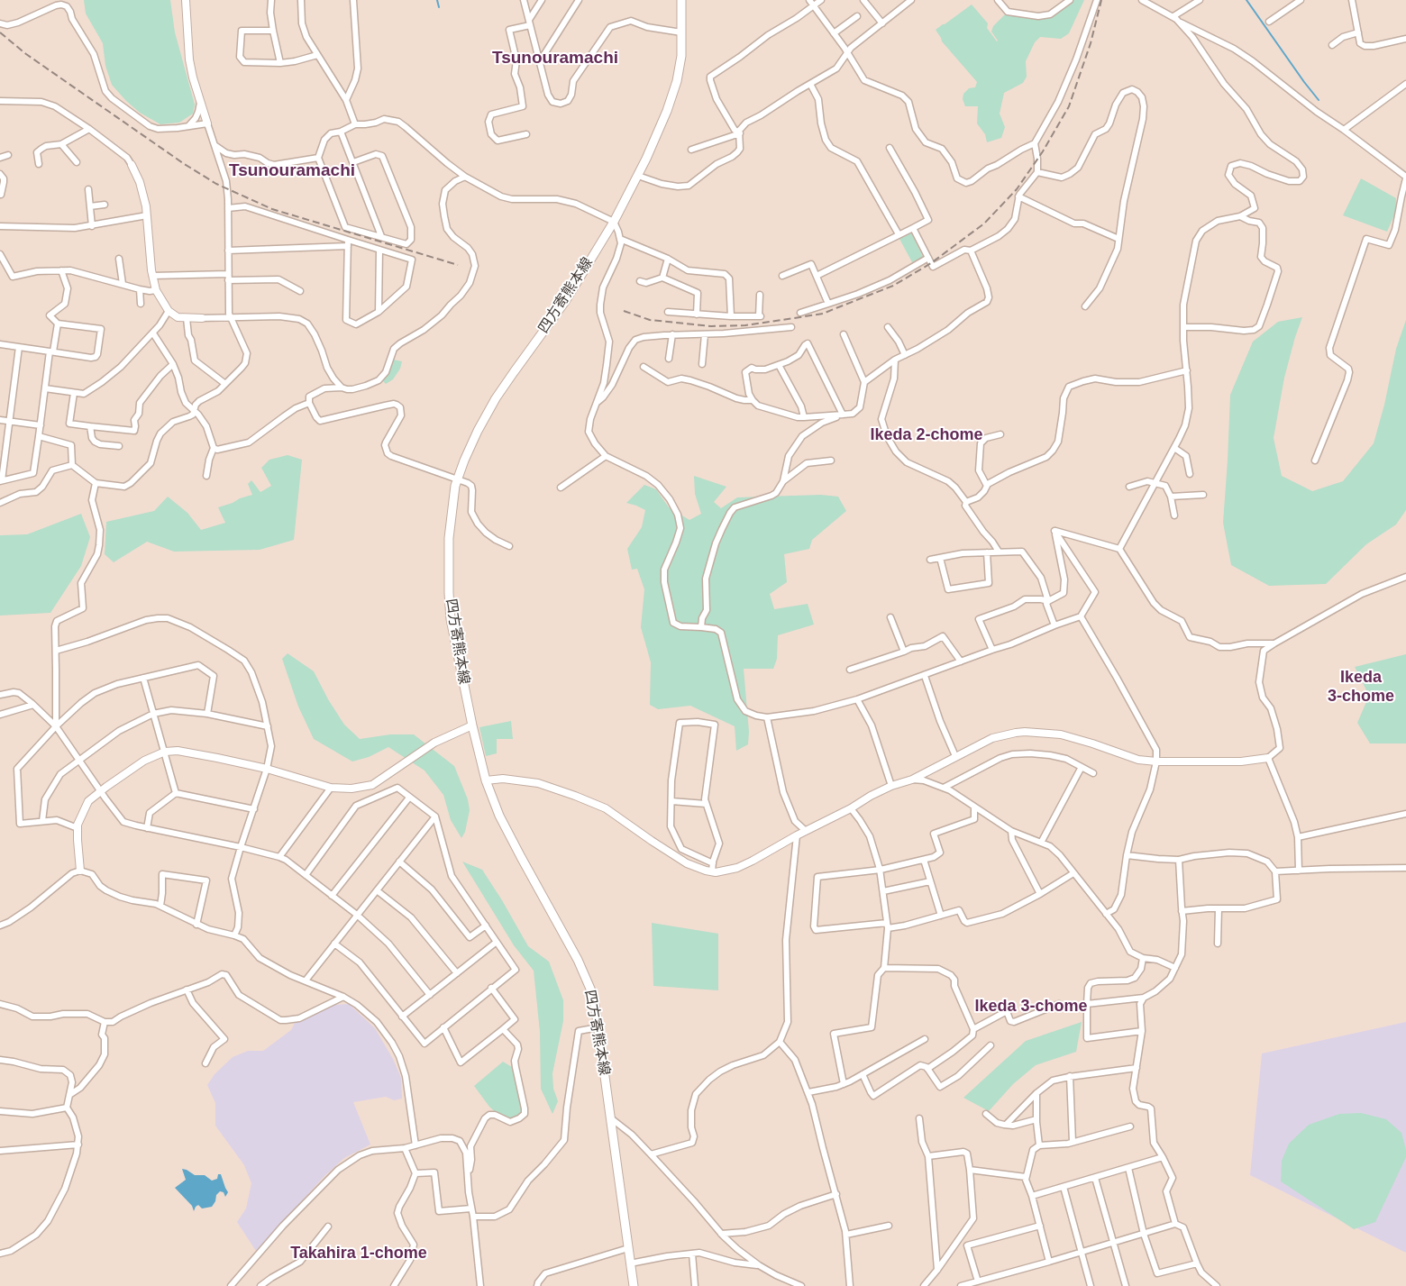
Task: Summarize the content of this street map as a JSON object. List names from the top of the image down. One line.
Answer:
{"streets":{"main road":["四方寄熊本線"]},"districts":["Tsunouramachi","Tsunouramachi","Ikeda 2-chome","Ikeda 3-chome","Ikeda 3-chome","Takahira 1-chome"]}
